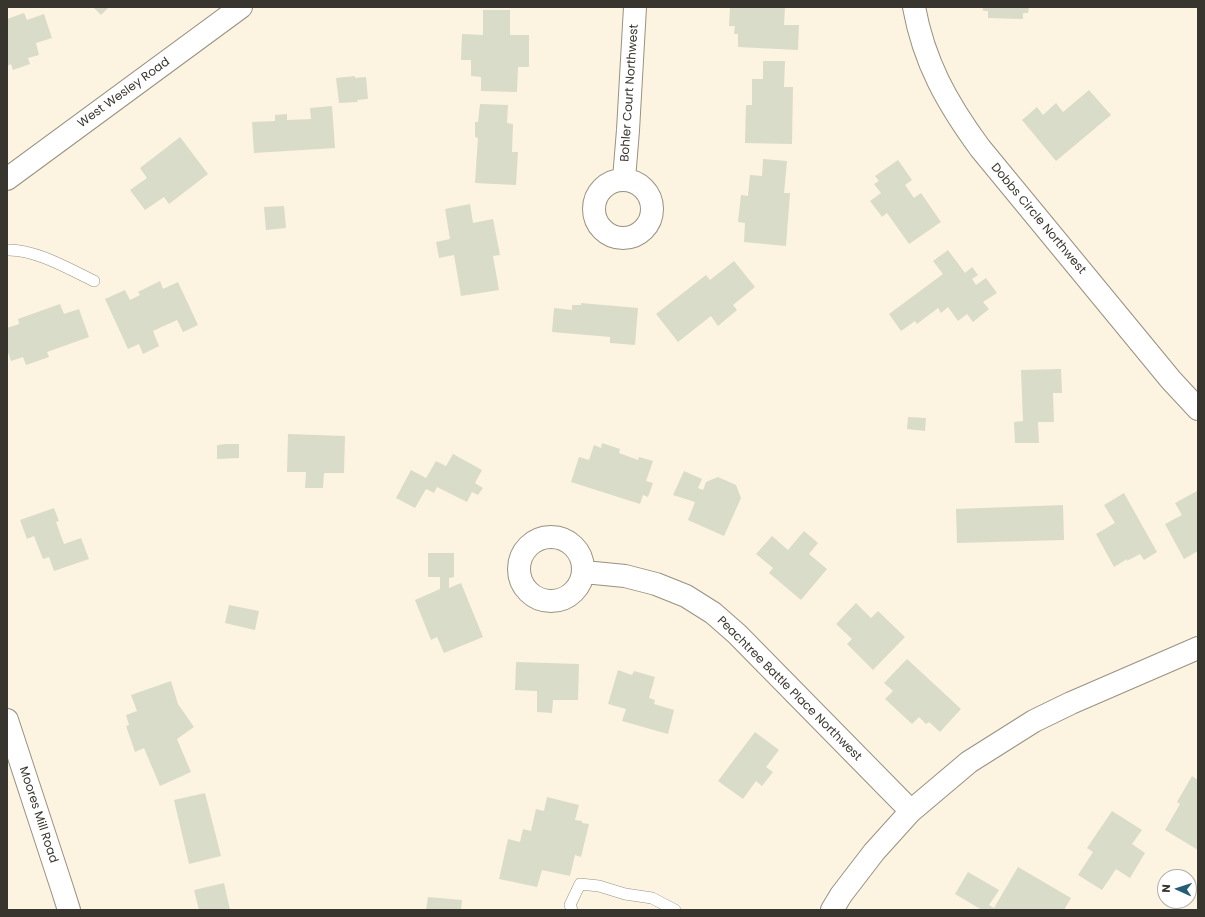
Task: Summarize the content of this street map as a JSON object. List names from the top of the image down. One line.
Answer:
{"streets":{"street":["West Wesley Road","Bohler Court Northwest","Dobbs Circle Northwest","Peachtree Battle Place Northwest","Moores Mill Road"]},"north":"left"}
